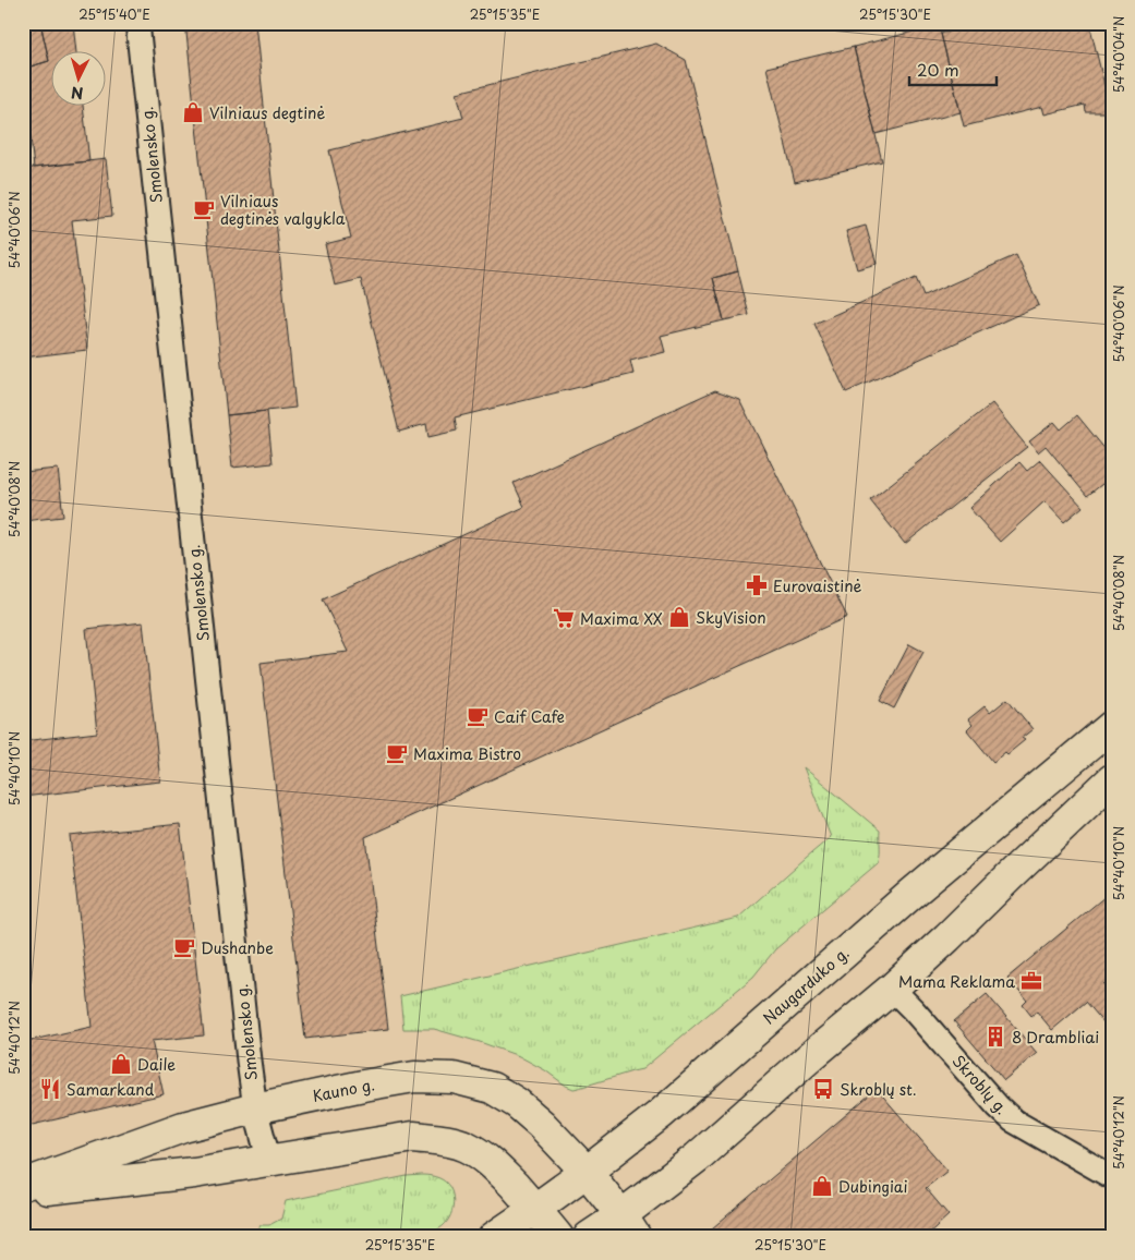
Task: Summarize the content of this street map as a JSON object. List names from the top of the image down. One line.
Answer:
{"streets":{"main road":["Naugarduko g.","Kauno g."],"street":["Smolensko g.","Skroblų g."]},"crossings":[["Smolensko g.","Kauno g."],["Naugarduko g.","Kauno g."]],"places":{"shop":["Vilniaus degtinė","SkyVision","Daile","Dubingiai"],"cafe":["Vilniaus degtinės valgykla","Caif Cafe","Maxima Bistro","Dushanbe"],"pharmacy":["Eurovaistinė"],"supermarket":["Maxima XX"],"office":["Mama Reklama"],"building":["8 Drambliai"],"restaurant":["Samarkand"],"bus stop":["Skroblų st."]},"scale_bar":"20 m","north":"bottom","coordinates":["25°15'40\"E","25°15'35\"E","25°15'30\"E","54°40'04\"N","54°40'06\"N","54°40'08\"N","54°40'10\"N","54°40'12\"N"]}
